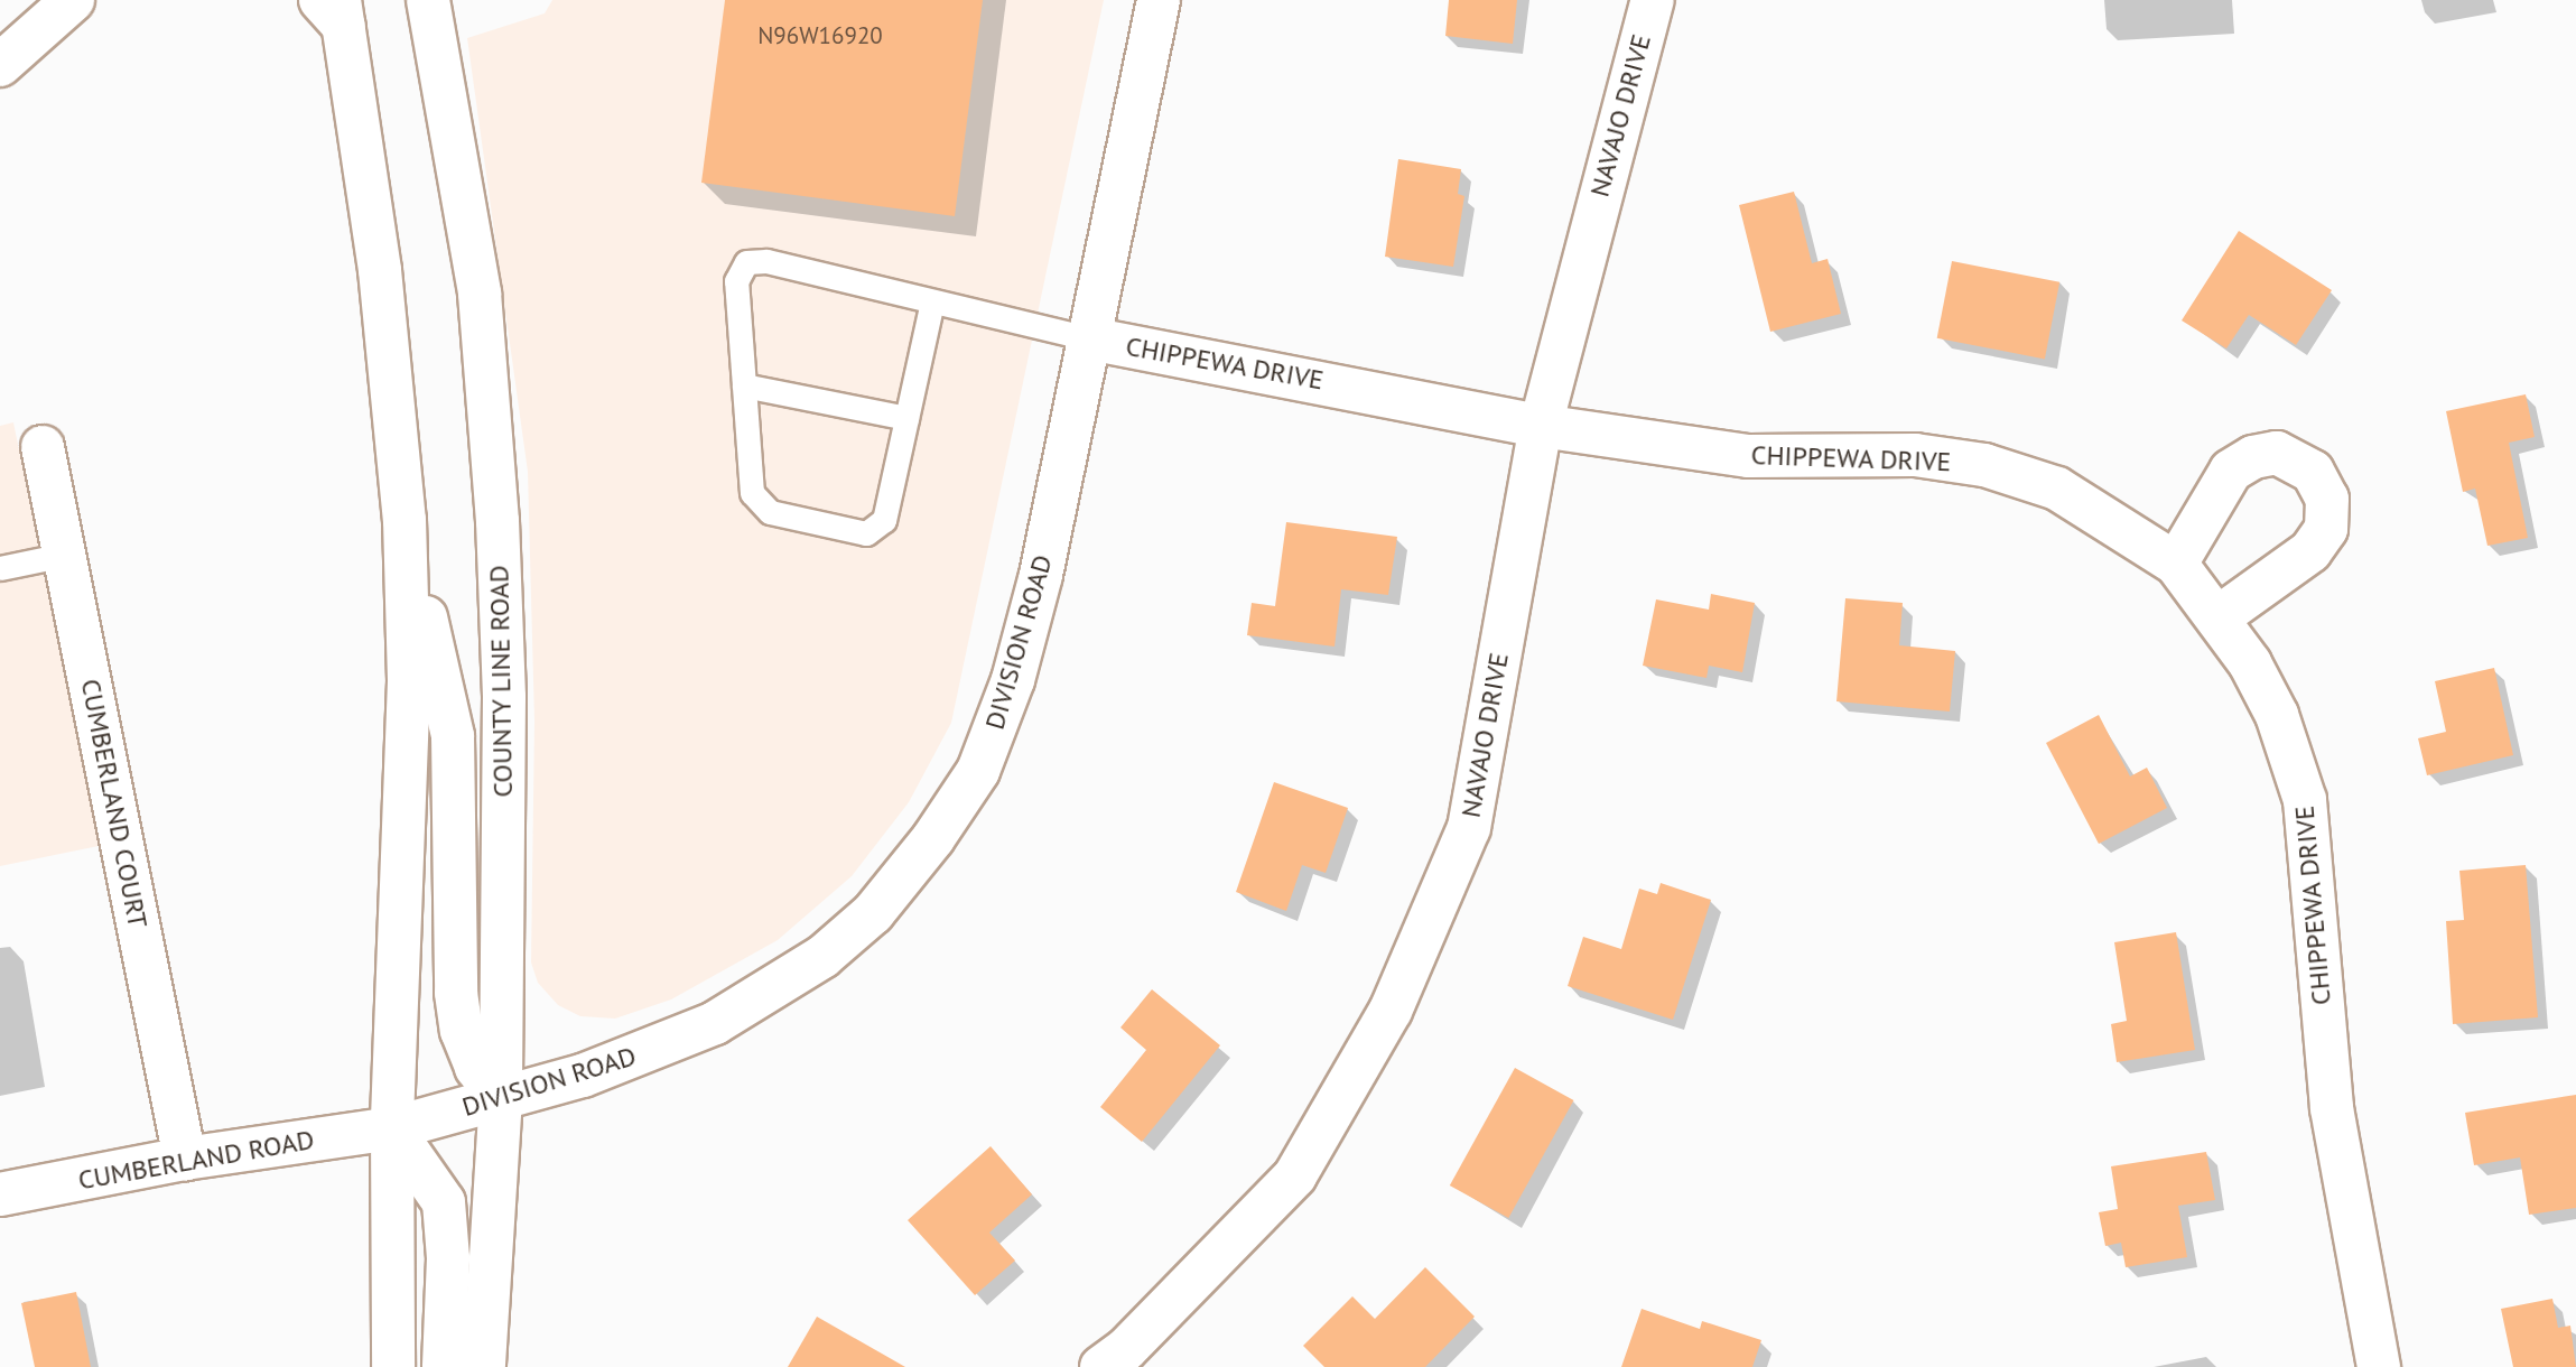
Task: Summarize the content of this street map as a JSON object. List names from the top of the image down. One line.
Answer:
{"streets":{"main road":["NAVAJO DRIVE","CHIPPEWA DRIVE","DIVISION ROAD","COUNTY LINE ROAD","CUMBERLAND COURT","CUMBERLAND ROAD"]},"crossings":[["NAVAJO DRIVE","CHIPPEWA DRIVE"],["CHIPPEWA DRIVE","DIVISION ROAD"],["DIVISION ROAD","COUNTY LINE ROAD"],["DIVISION ROAD","CUMBERLAND ROAD"],["CUMBERLAND COURT","CUMBERLAND ROAD"]],"house_numbers":["N96W16920"]}
